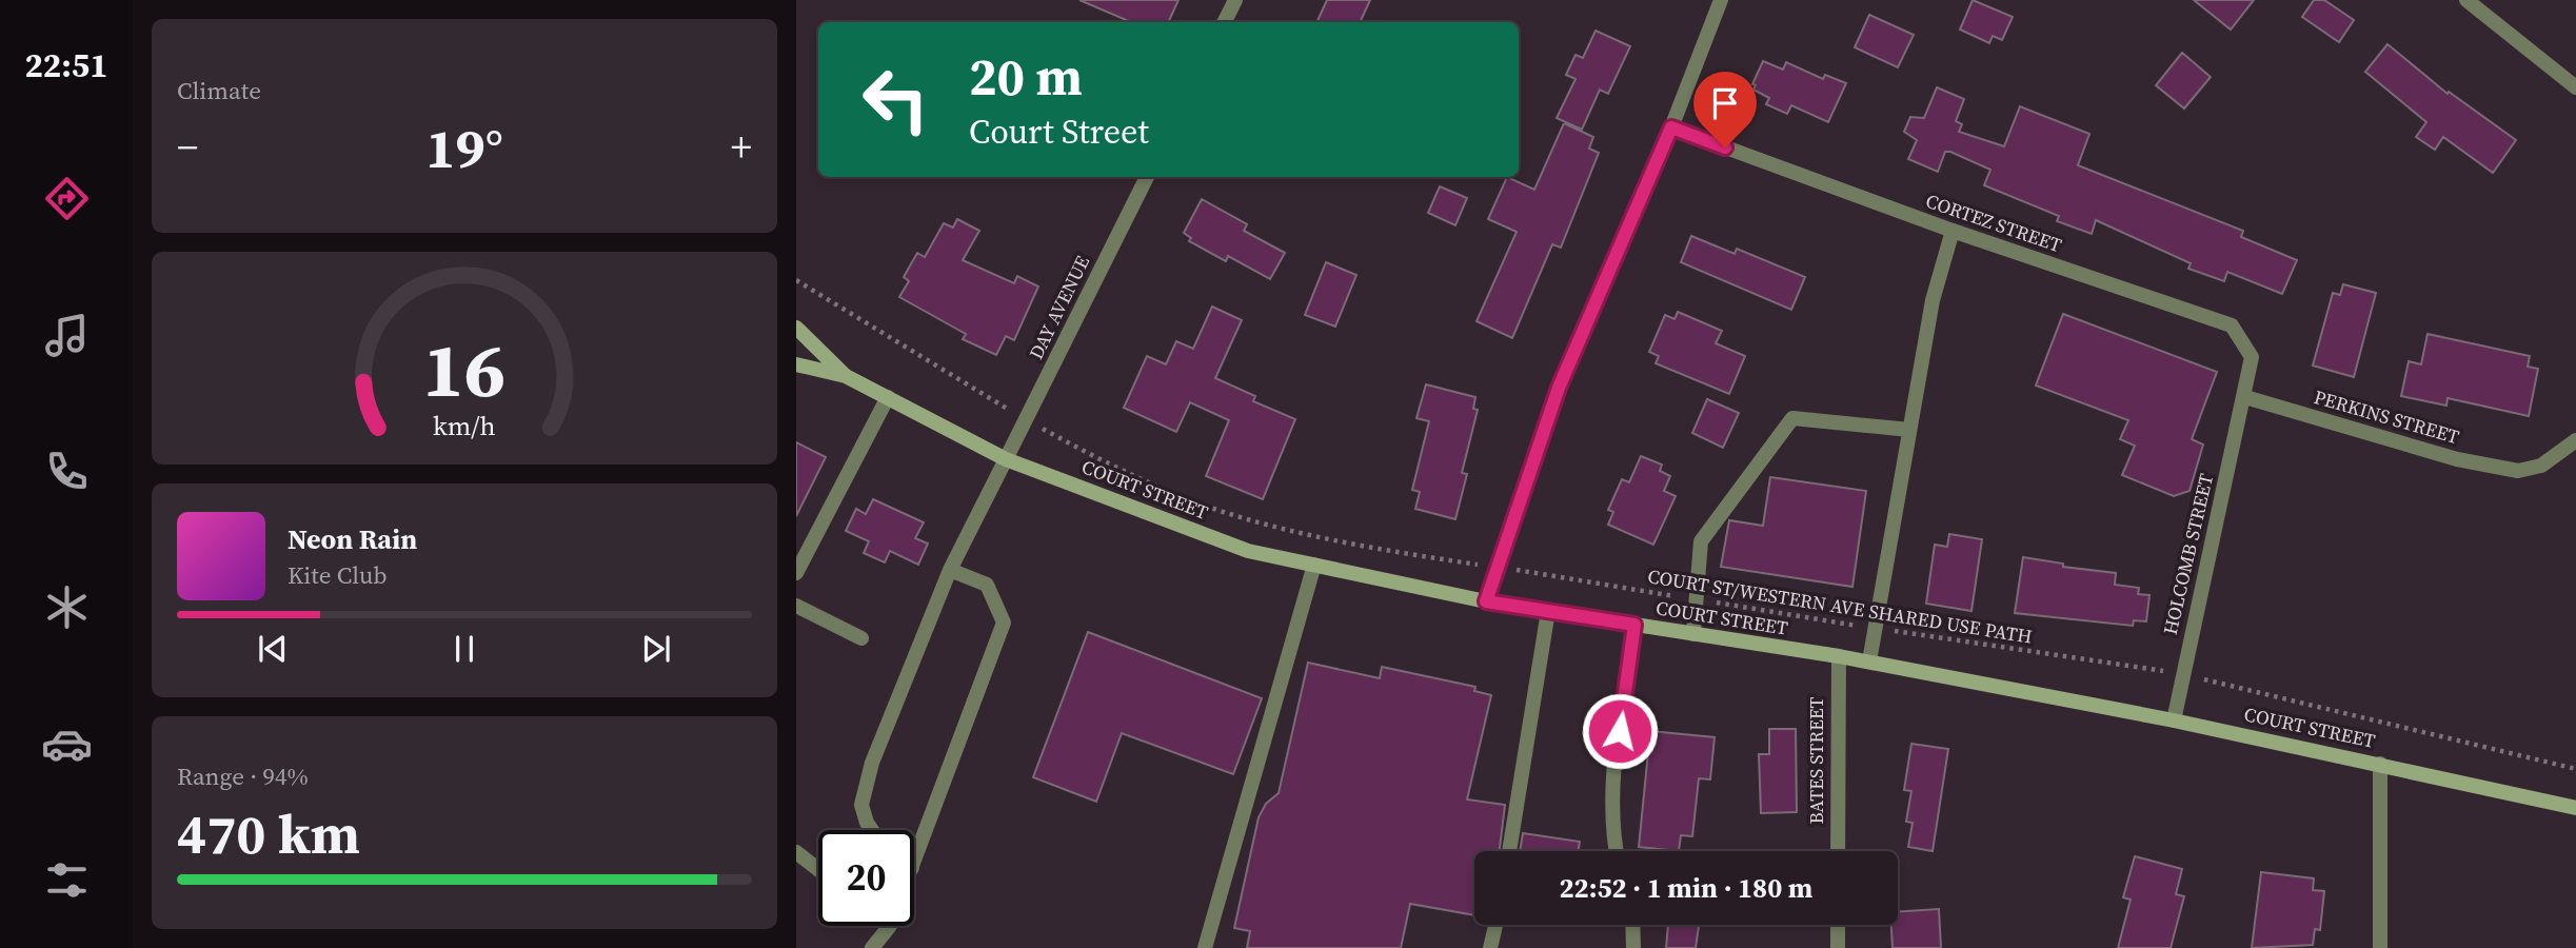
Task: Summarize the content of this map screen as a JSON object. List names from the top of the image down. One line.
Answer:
{"streets":{"main road":["COURT STREET"],"street":["CORTEZ STREET","DAY AVENUE","PERKINS STREET","HOLCOMB STREET","BATES STREET"],"path":["COURT ST/WESTERN AVE SHARED USE PATH"]},"crossings":[["CORTEZ STREET","PERKINS STREET"],["CORTEZ STREET","HOLCOMB STREET"],["DAY AVENUE","COURT STREET"],["PERKINS STREET","HOLCOMB STREET"],["COURT STREET","HOLCOMB STREET"],["COURT STREET","BATES STREET"]],"page":{"tabs":"22:51","tile":["Climate",["Range · 94%","470 km"]],"turn":["20 m","Court Street"],"heat":["−","19°","+"],"song":["Neon Rain","Kite Club"],"limit":"20","trip":"22:52 · 1 min · 180 m","gauge":["16","km/h"]}}
